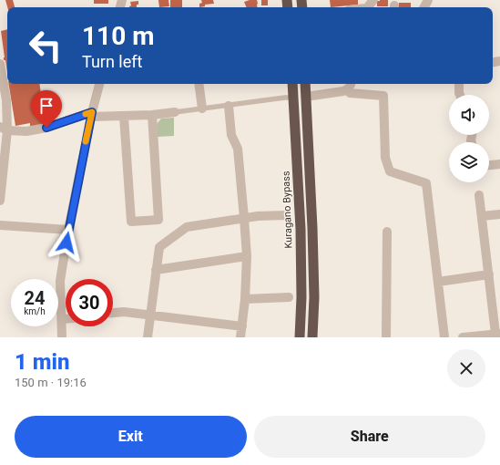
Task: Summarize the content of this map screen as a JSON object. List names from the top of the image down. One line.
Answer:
{"streets":{"highway":["Kuragano Bypass"]},"page":{"turn":["110 m","Turn left"],"speed":"24 km/h","limit":"30","heading":["1 min","150 m · 19:16"],"buttons":["Exit","Share"]}}
